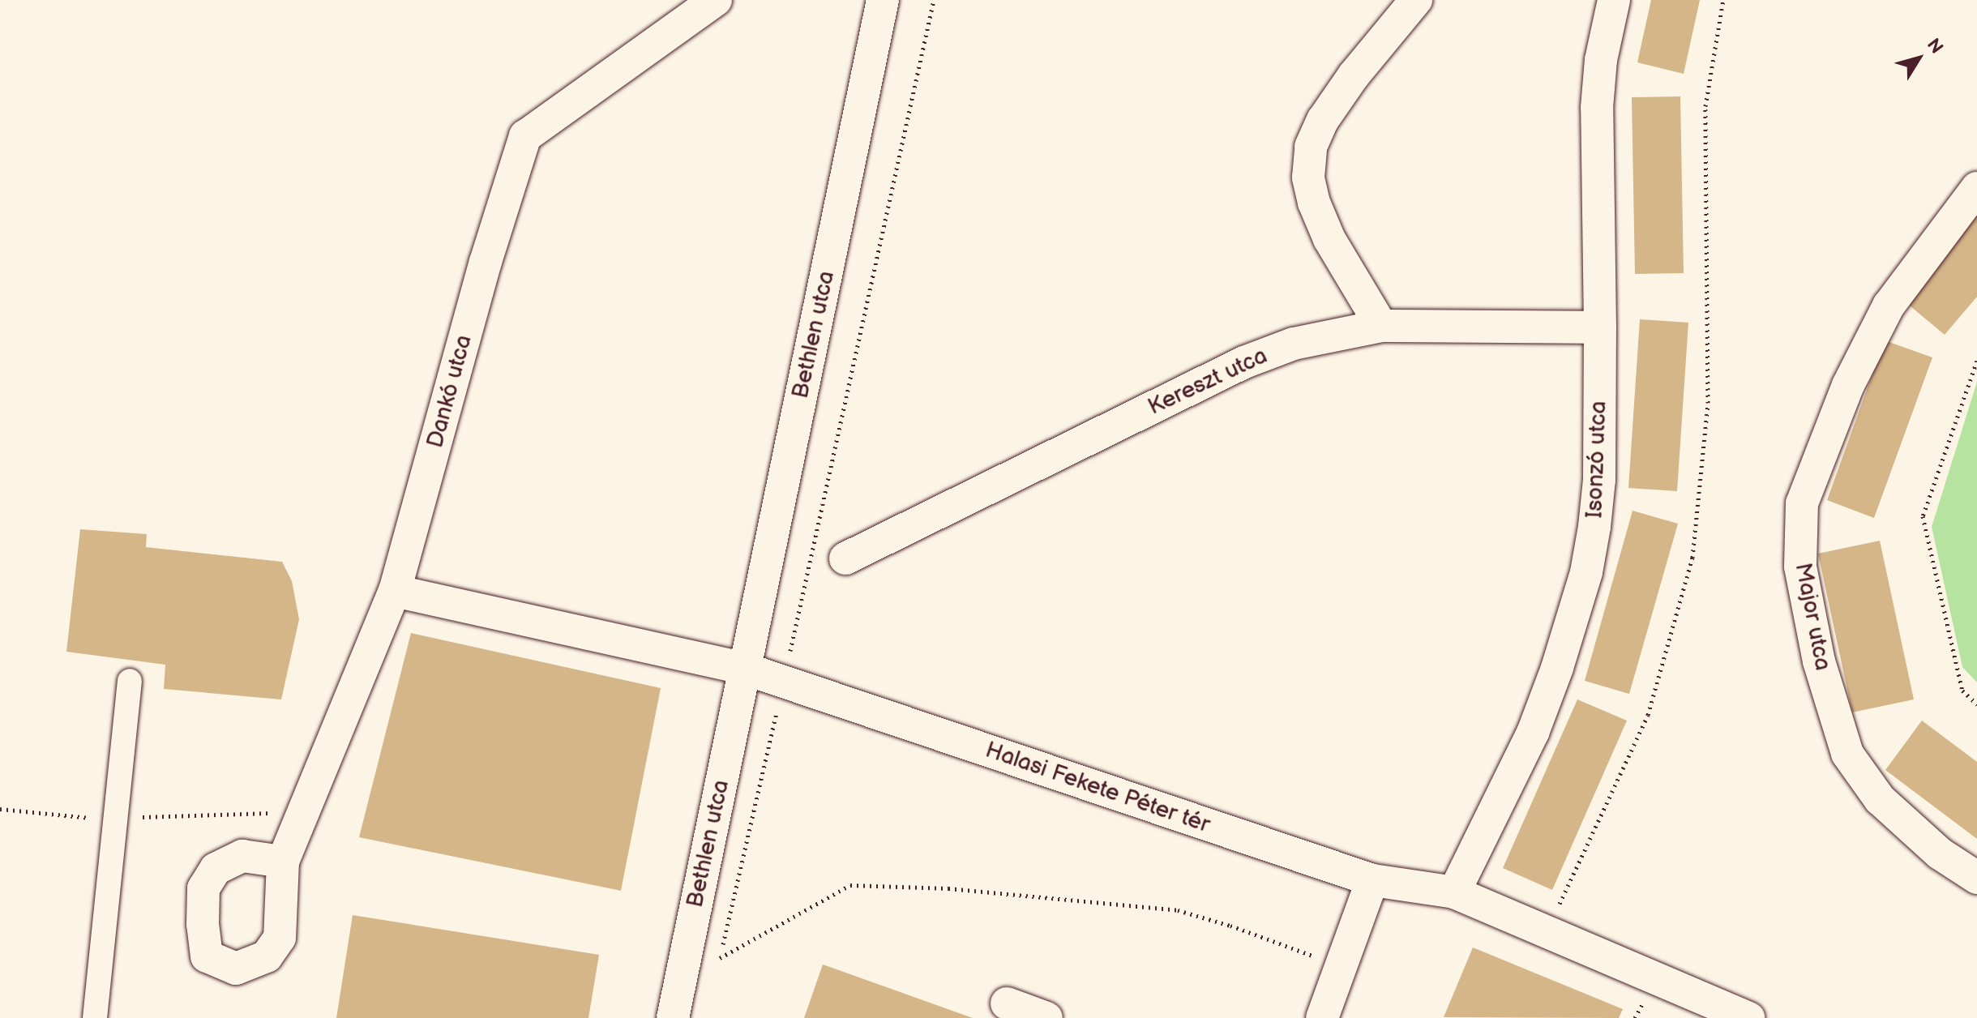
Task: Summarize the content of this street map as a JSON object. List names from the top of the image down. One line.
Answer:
{"streets":{"street":["Bethlen utca","Kereszt utca","Dankó utca","Isonzó utca","Major utca","Halasi Fekete Péter tér"]},"crossings":[["Bethlen utca","Halasi Fekete Péter tér"],["Kereszt utca","Isonzó utca"],["Isonzó utca","Halasi Fekete Péter tér"]],"north":"top right"}
